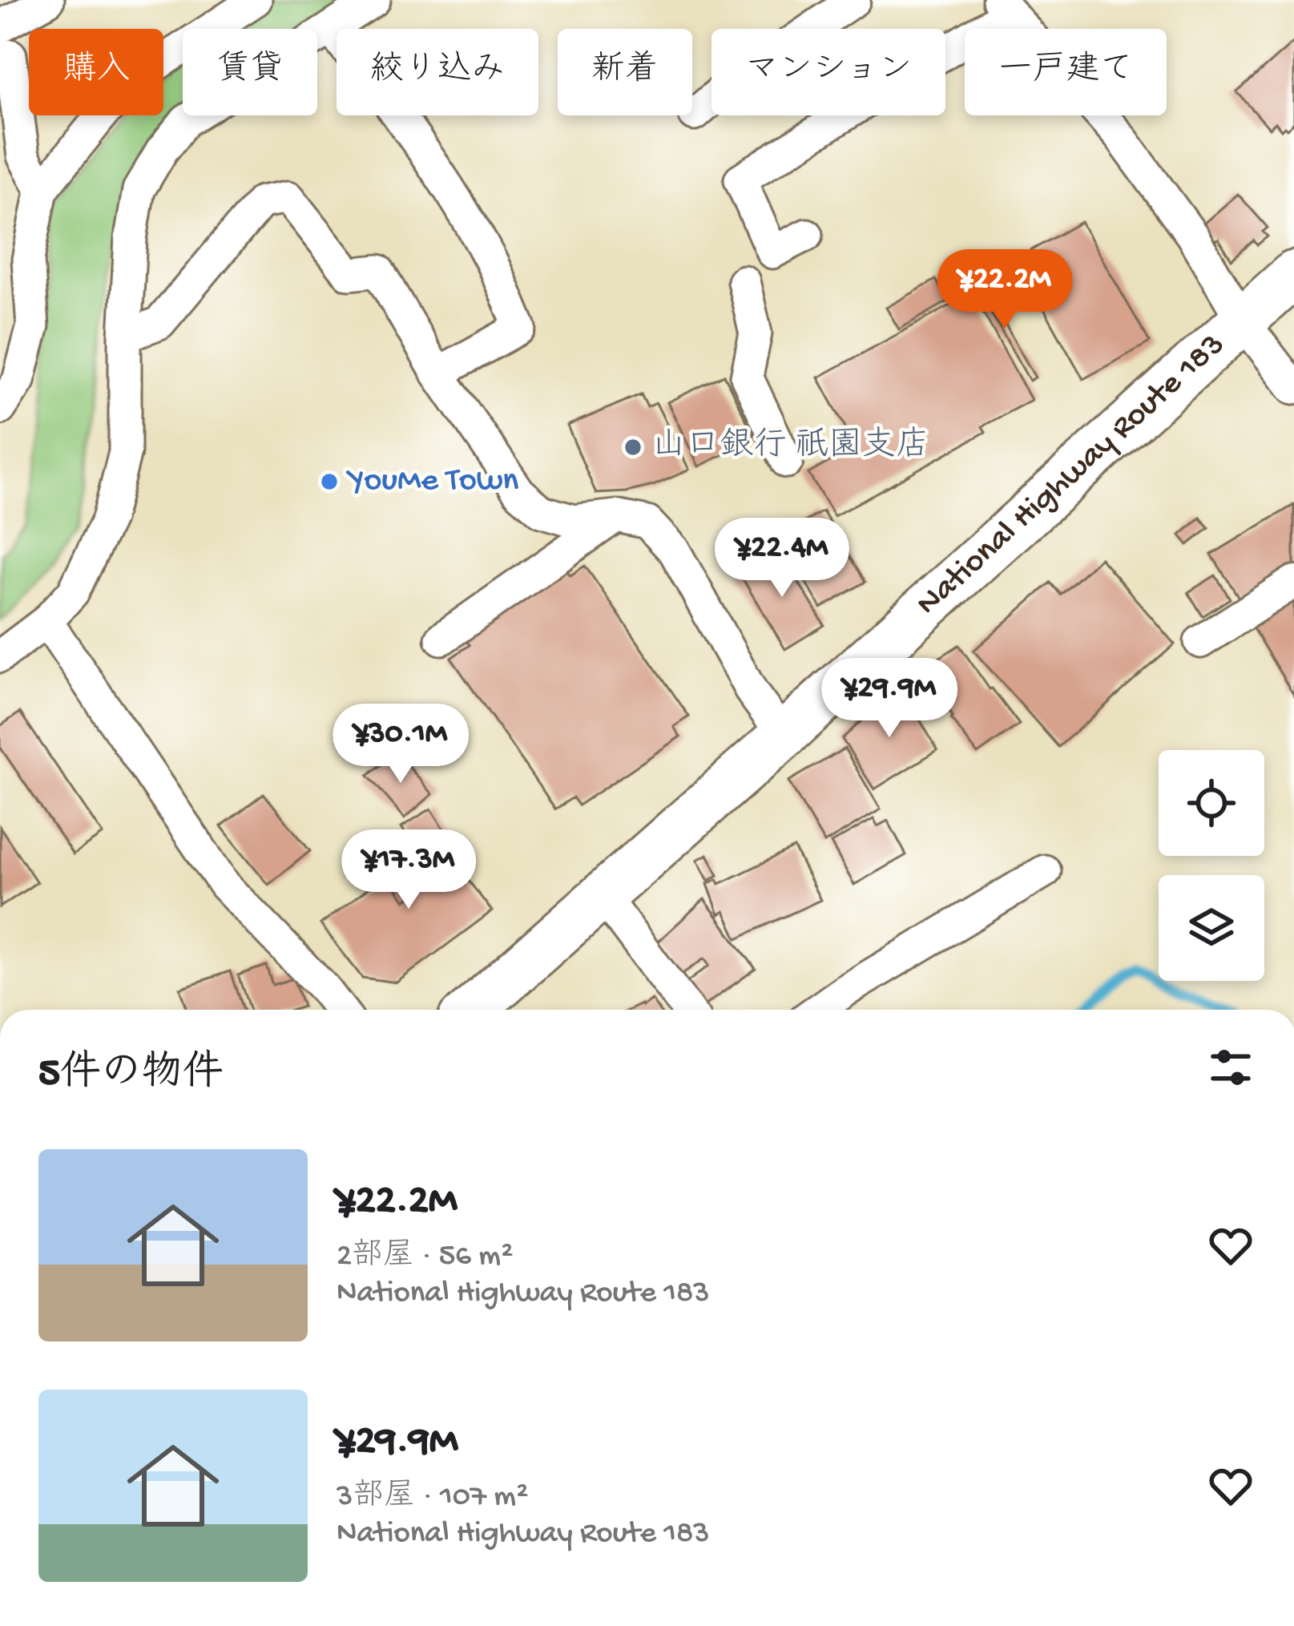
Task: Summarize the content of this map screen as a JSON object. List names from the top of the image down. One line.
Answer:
{"streets":{"highway":["National Highway Route 183"]},"places":["山口銀行 祇園支店","YouMe Town"],"page":{"chip":["購入","賃貸","絞り込み","新着","マンション","一戸建て"],"price":["¥22.2M","¥22.4M","¥29.9M","¥30.1M","¥17.3M"],"heading":"5件の物件","list":[{"name":"¥22.2M","note":"2部屋 · 56 m² · National Highway Route 183"},{"name":"¥29.9M","note":"3部屋 · 107 m² · National Highway Route 183"}]}}
